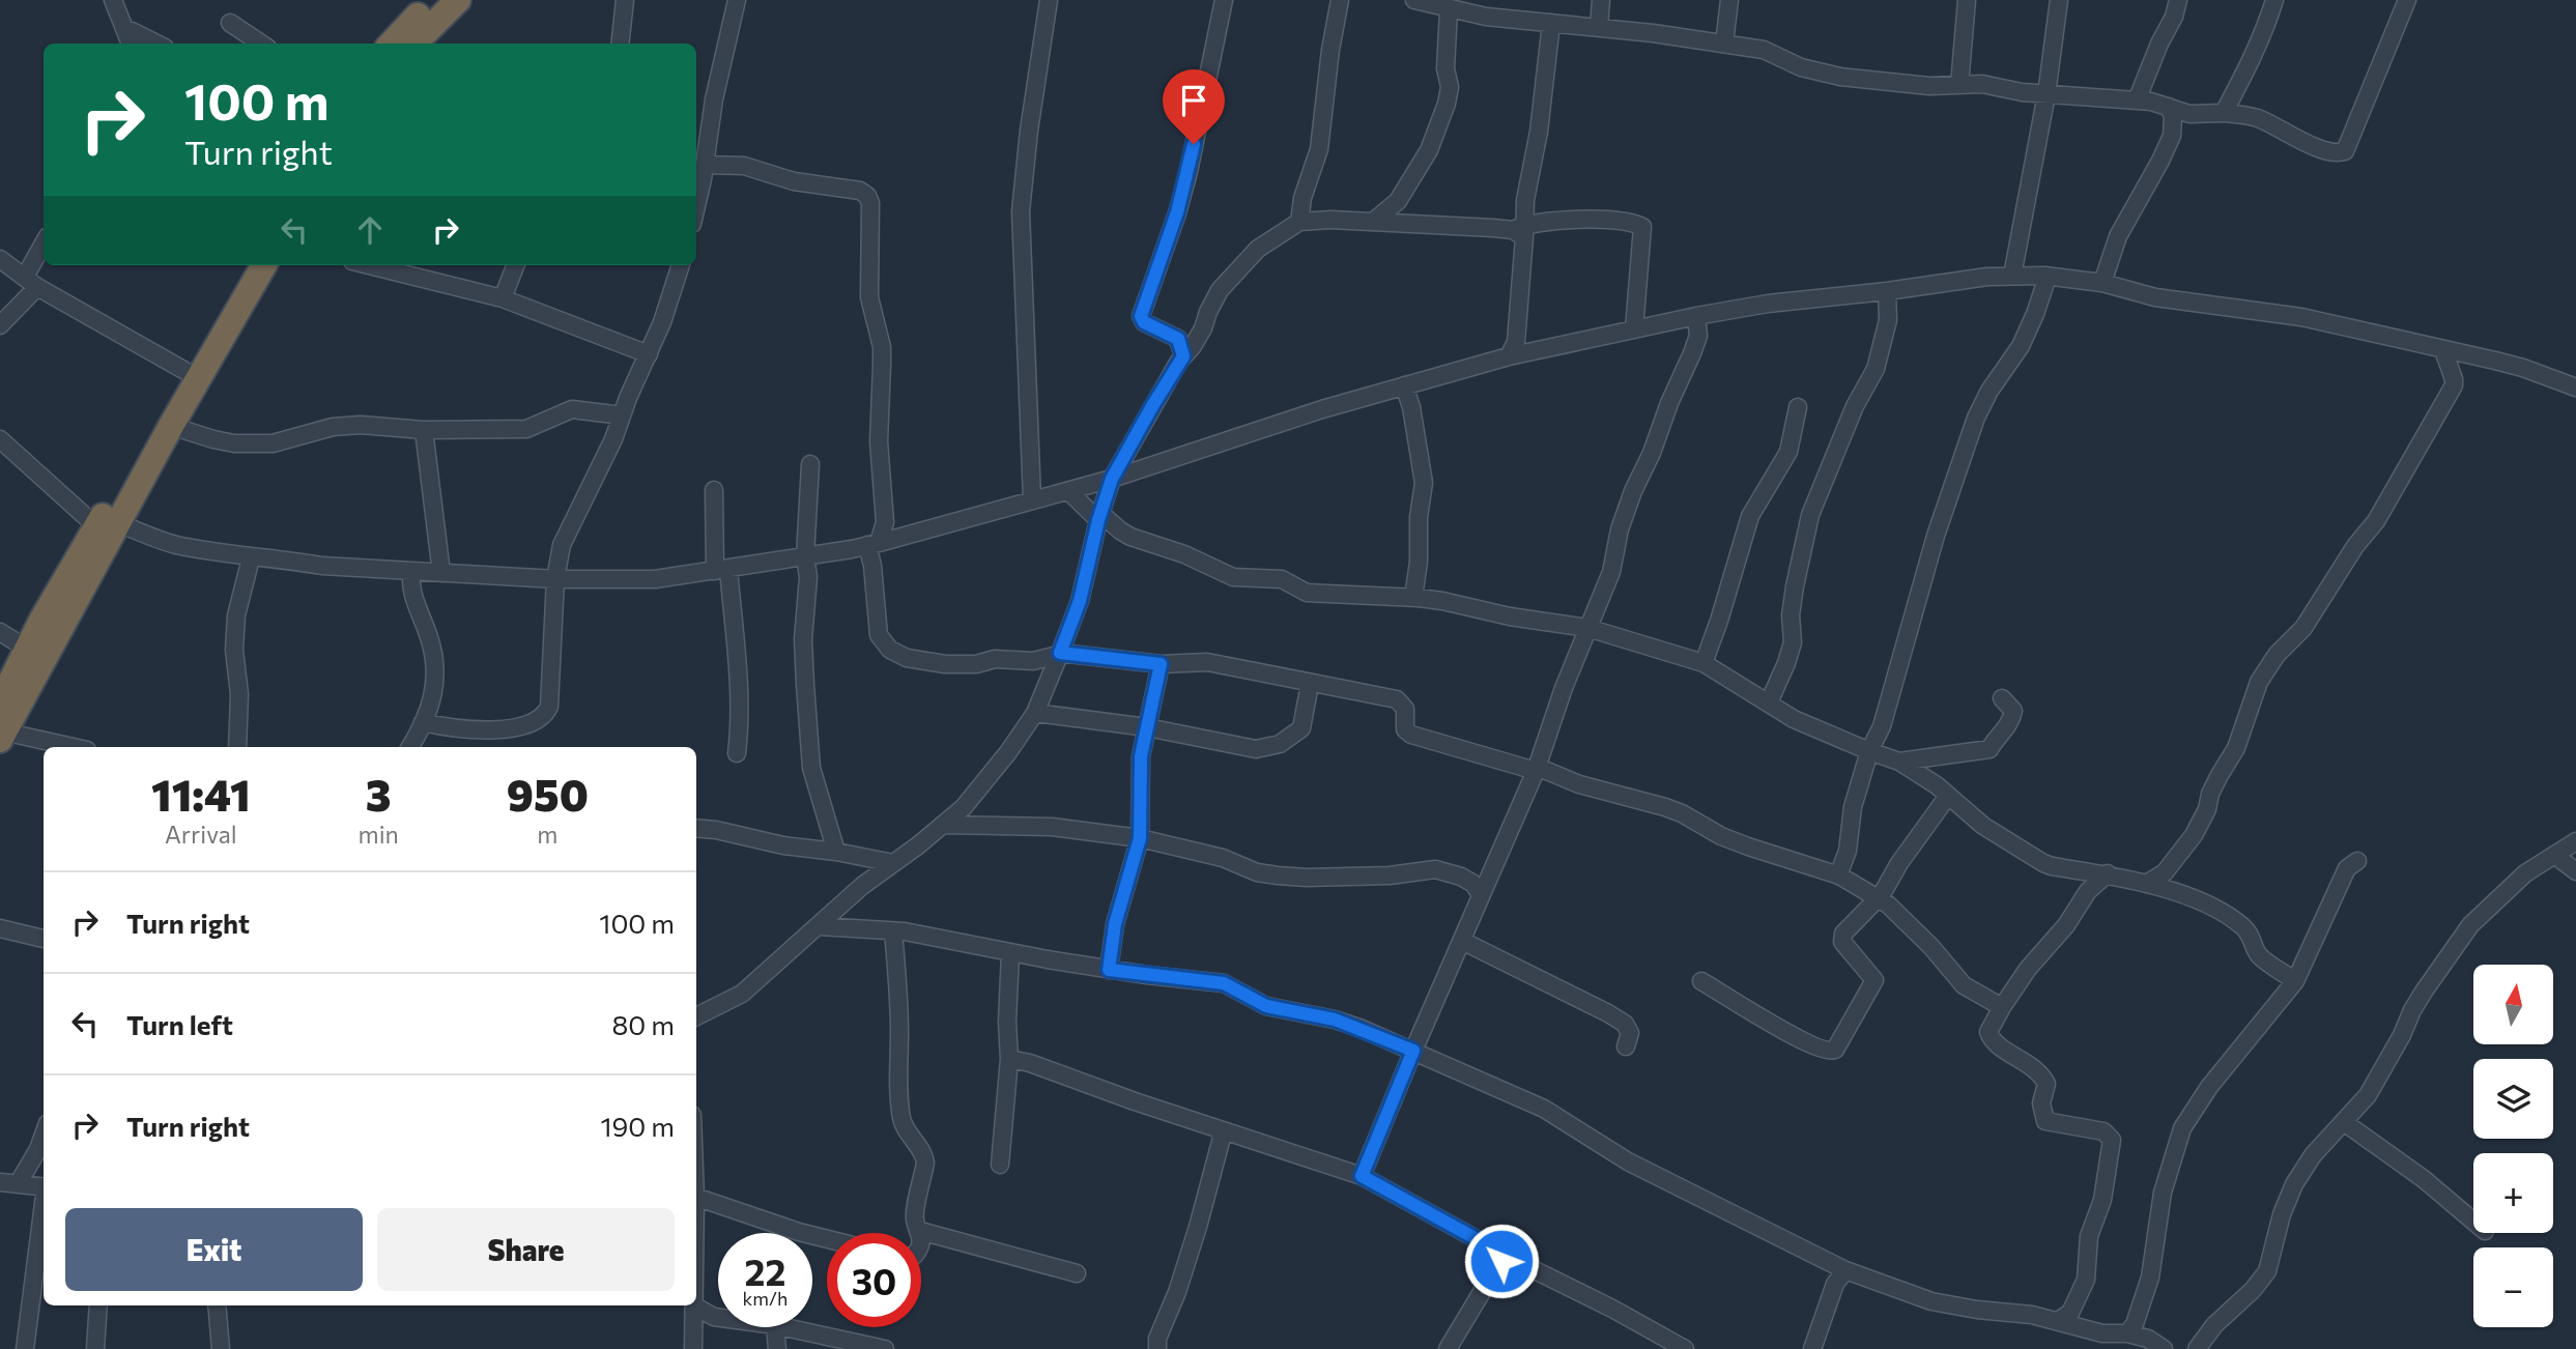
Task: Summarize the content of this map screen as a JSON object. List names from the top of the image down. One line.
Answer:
{"north":"top","page":{"turn":["100 m","Turn right"],"eta":["11:41","Arrival","3","min","950","m"],"list":[{"name":"Turn right","value":"100 m"},{"name":"Turn left","value":"80 m"},{"name":"Turn right","value":"190 m"}],"map_buttons":["+","−"],"buttons":["Exit","Share"],"speed":"22 km/h","limit":"30"}}
